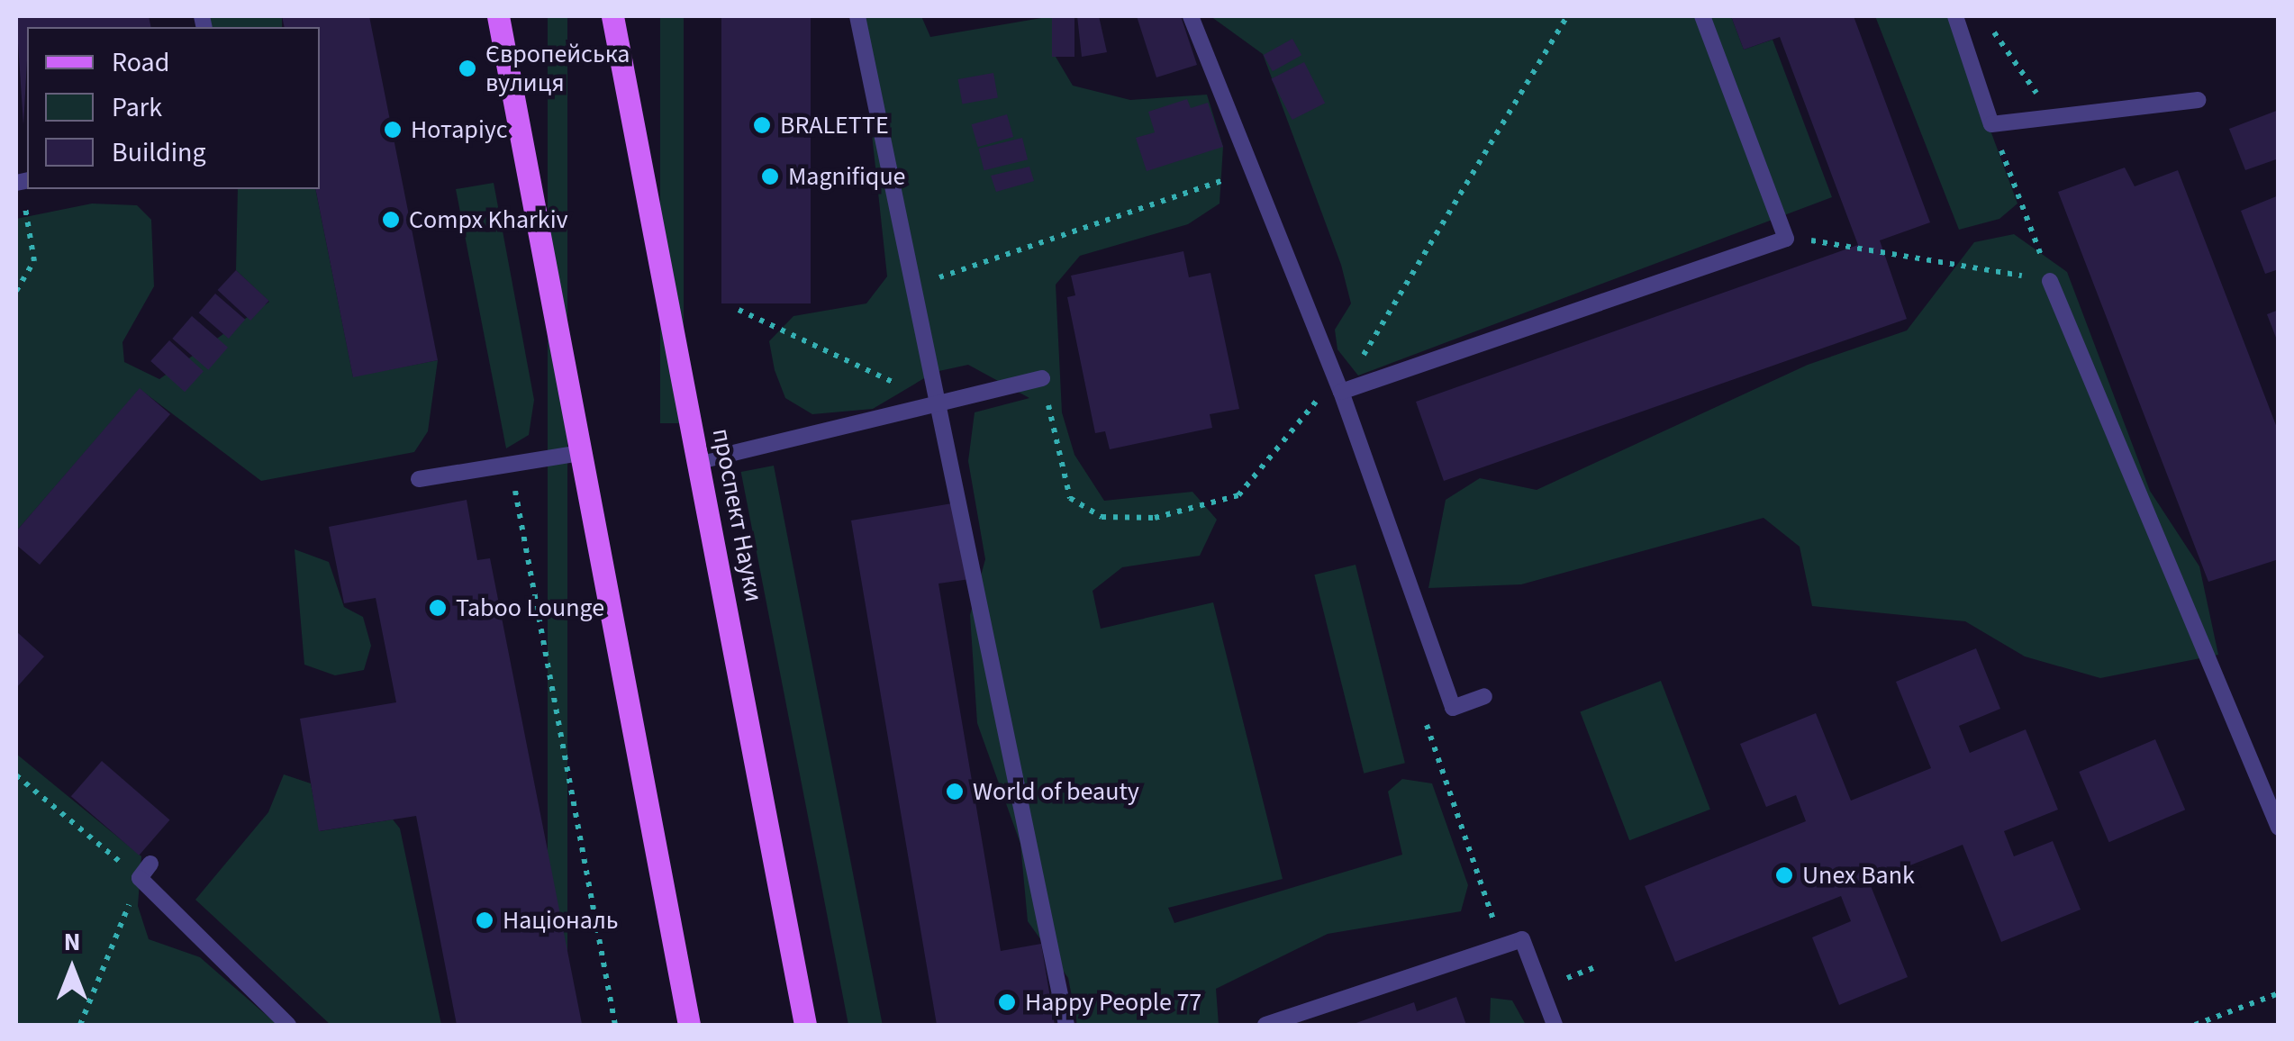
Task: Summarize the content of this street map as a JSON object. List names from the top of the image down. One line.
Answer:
{"streets":{"main road":["проспект Науки"]},"places":["Європейська вулиця","BRALETTE","Нотаріус","Magnifique","Compx Kharkiv","Taboo Lounge","World of beauty","Unex Bank","Національ","Happy People 77"],"legend":["Road","Park","Building"],"north":"top"}
